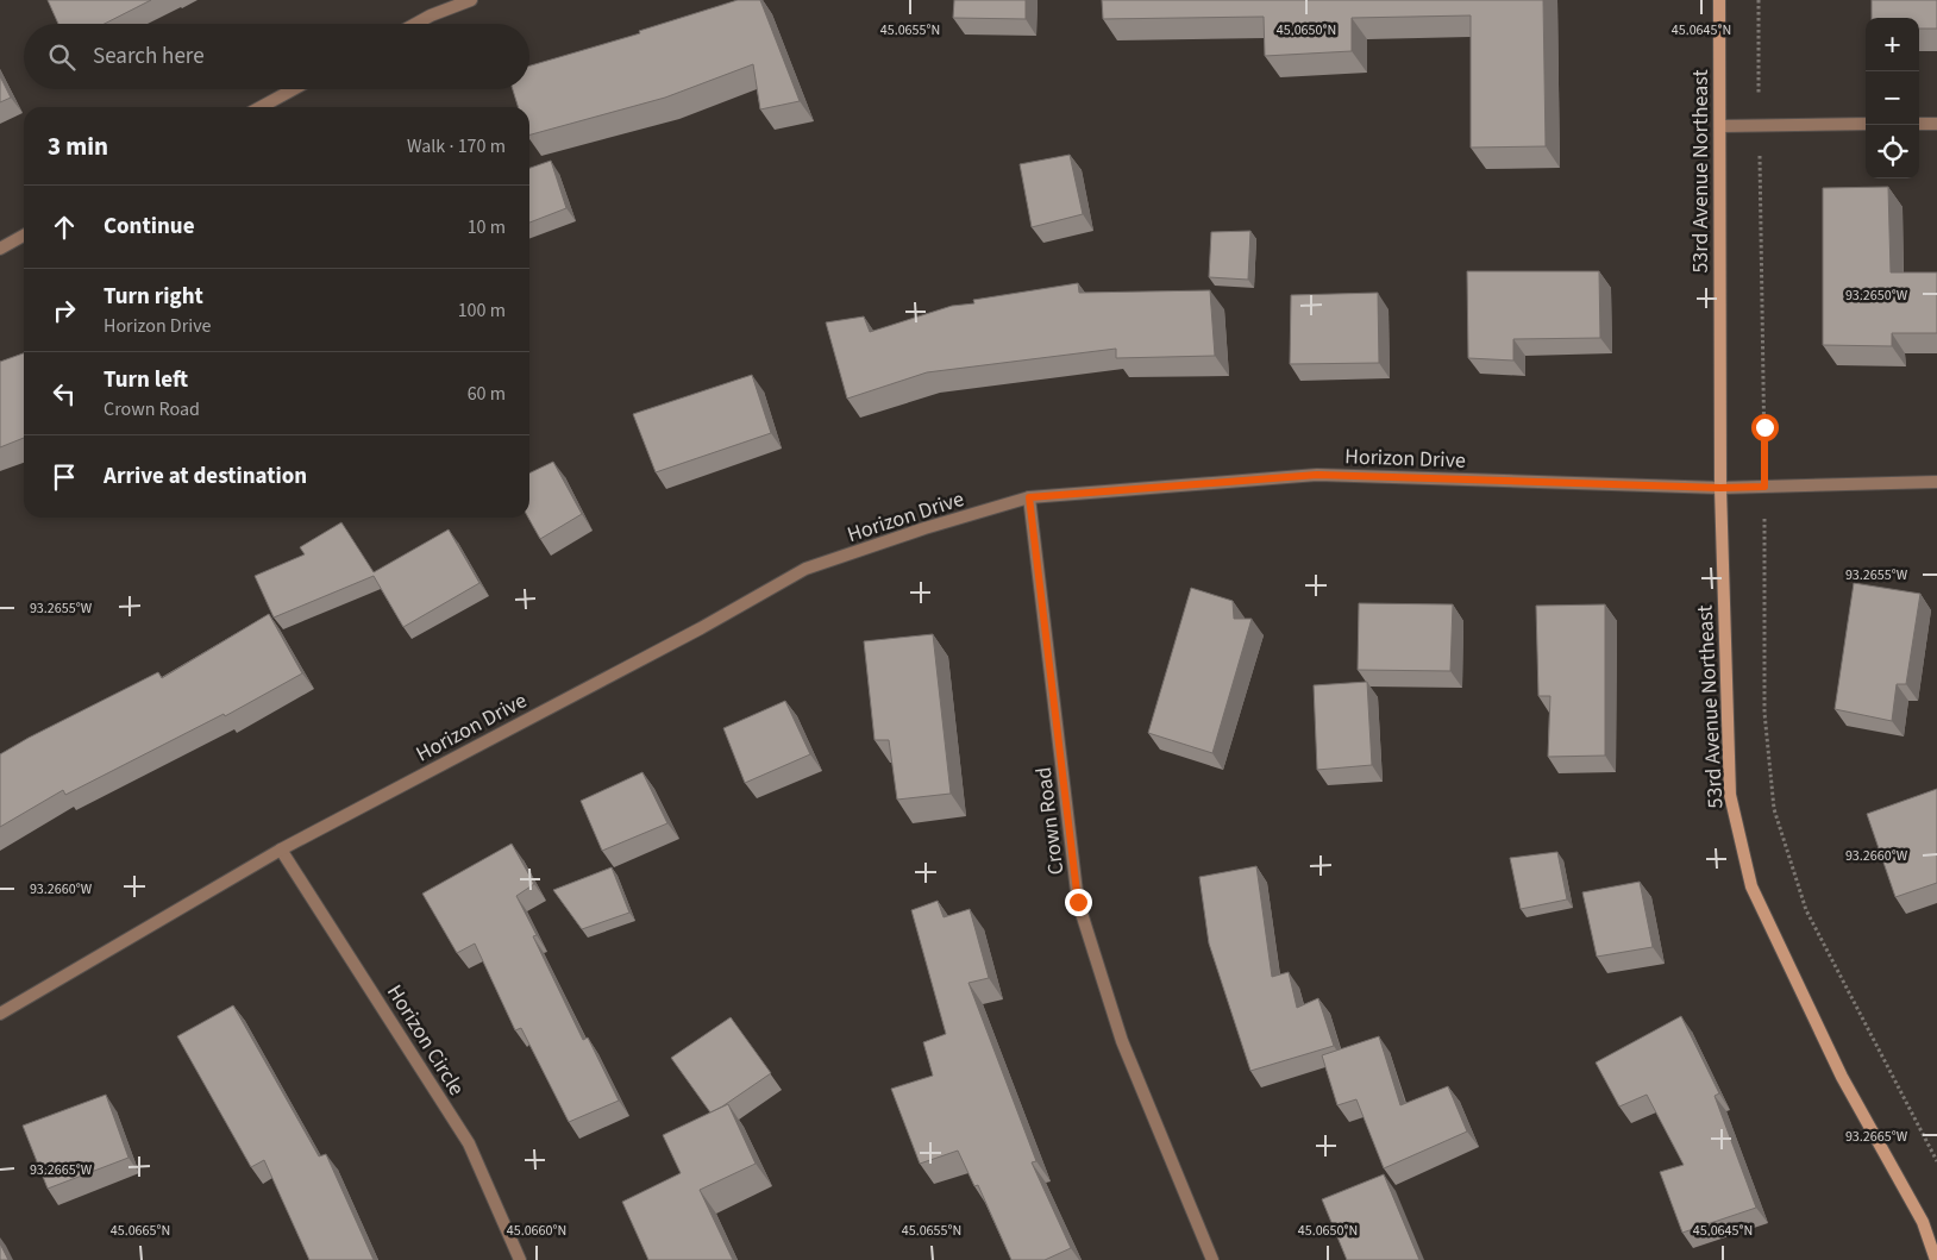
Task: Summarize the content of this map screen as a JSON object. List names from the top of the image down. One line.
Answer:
{"streets":{"street":["53rd Avenue Northeast","Horizon Drive","Crown Road","Horizon Circle"]},"crossings":[["53rd Avenue Northeast","Horizon Drive"],["Horizon Drive","Crown Road"],["Horizon Drive","Horizon Circle"]],"page":{"map_buttons":["+","−"],"search":"Search here","heading":["3 min","Walk · 170 m"],"list":[["Continue","10 m"],["Turn right","Horizon Drive","100 m"],["Turn left","Crown Road","60 m"],"Arrive at destination"]},"coordinates":["45.0655°N","45.0650°N","45.0645°N","93.2650°W","93.2655°W","93.2660°W","93.2665°W","45.0665°N","45.0660°N"]}
